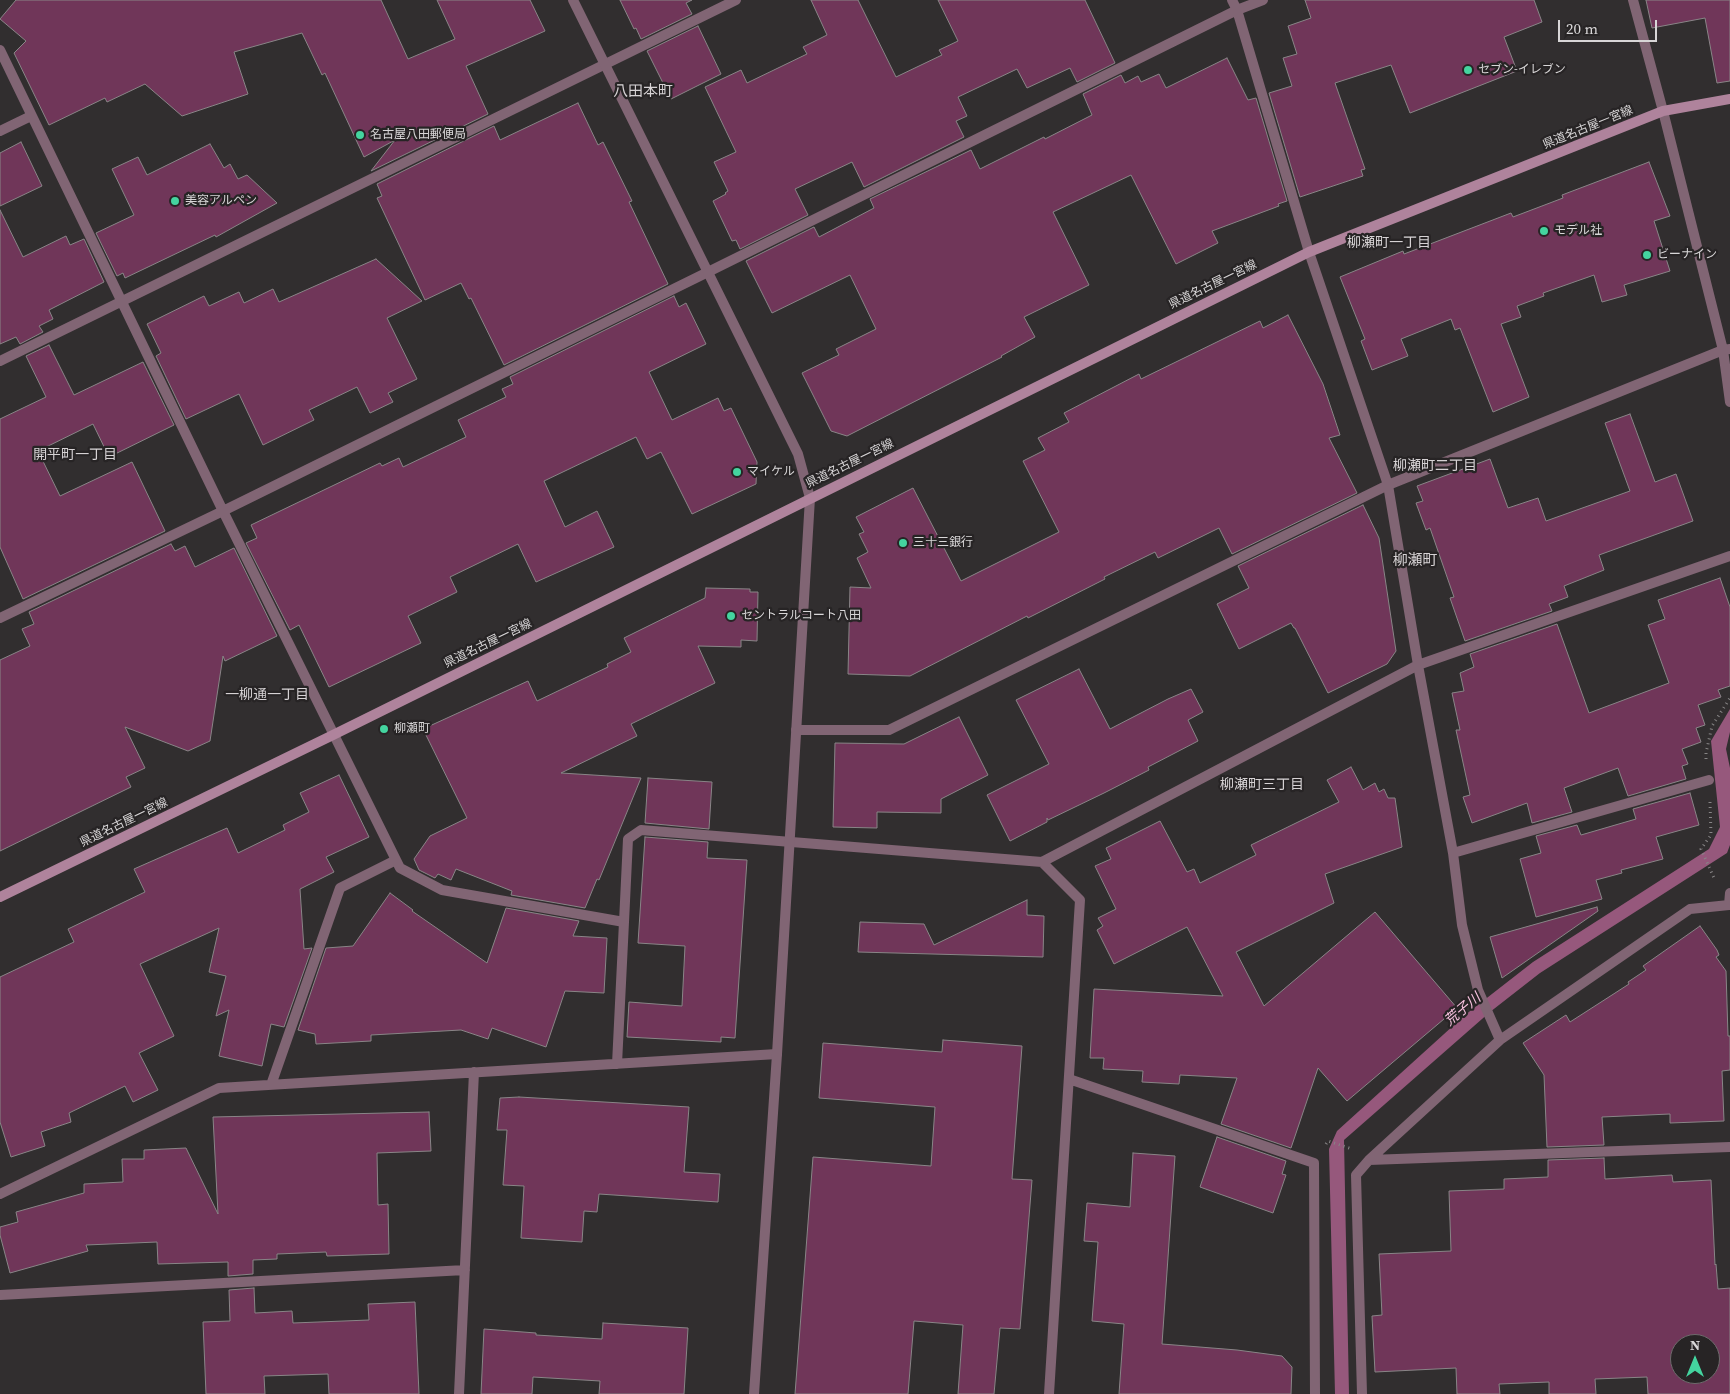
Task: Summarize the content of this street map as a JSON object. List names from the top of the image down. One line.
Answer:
{"streets":{"main road":["県道名古屋一宮線"]},"districts":["八田本町","柳瀬町一丁目","開平町一丁目","柳瀬町二丁目","柳瀬町","一柳通一丁目","柳瀬町三丁目"],"water":["荒子川"],"places":["セブン-イレブン","名古屋八田郵便局","美容アルペン","モデル社","ビーナイン","マイケル","三十三銀行","セントラルコート八田","柳瀬町"],"scale_bar":"20 m","north":"top"}
